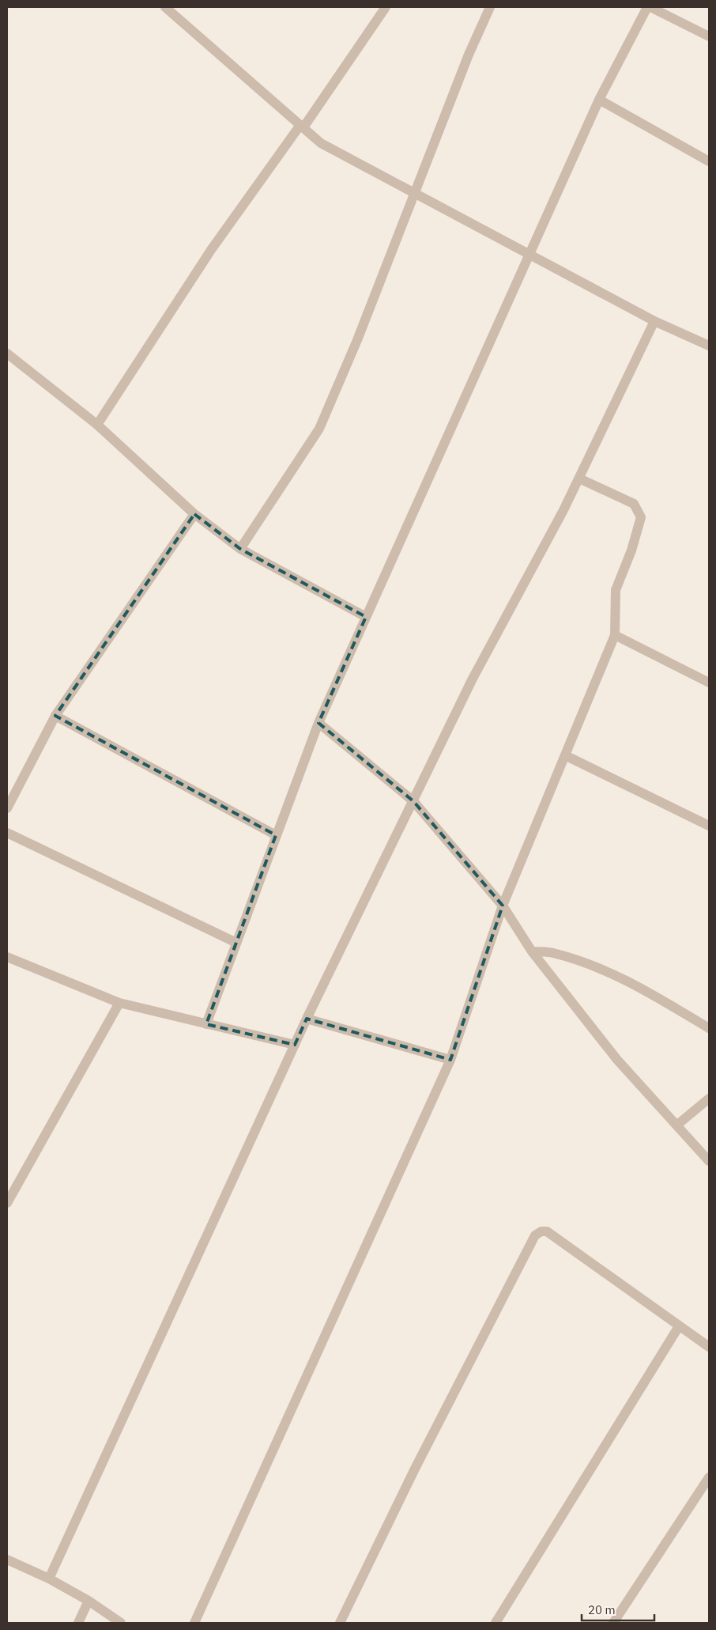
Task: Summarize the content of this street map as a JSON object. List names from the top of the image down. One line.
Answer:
{"scale_bar":"20 m"}
